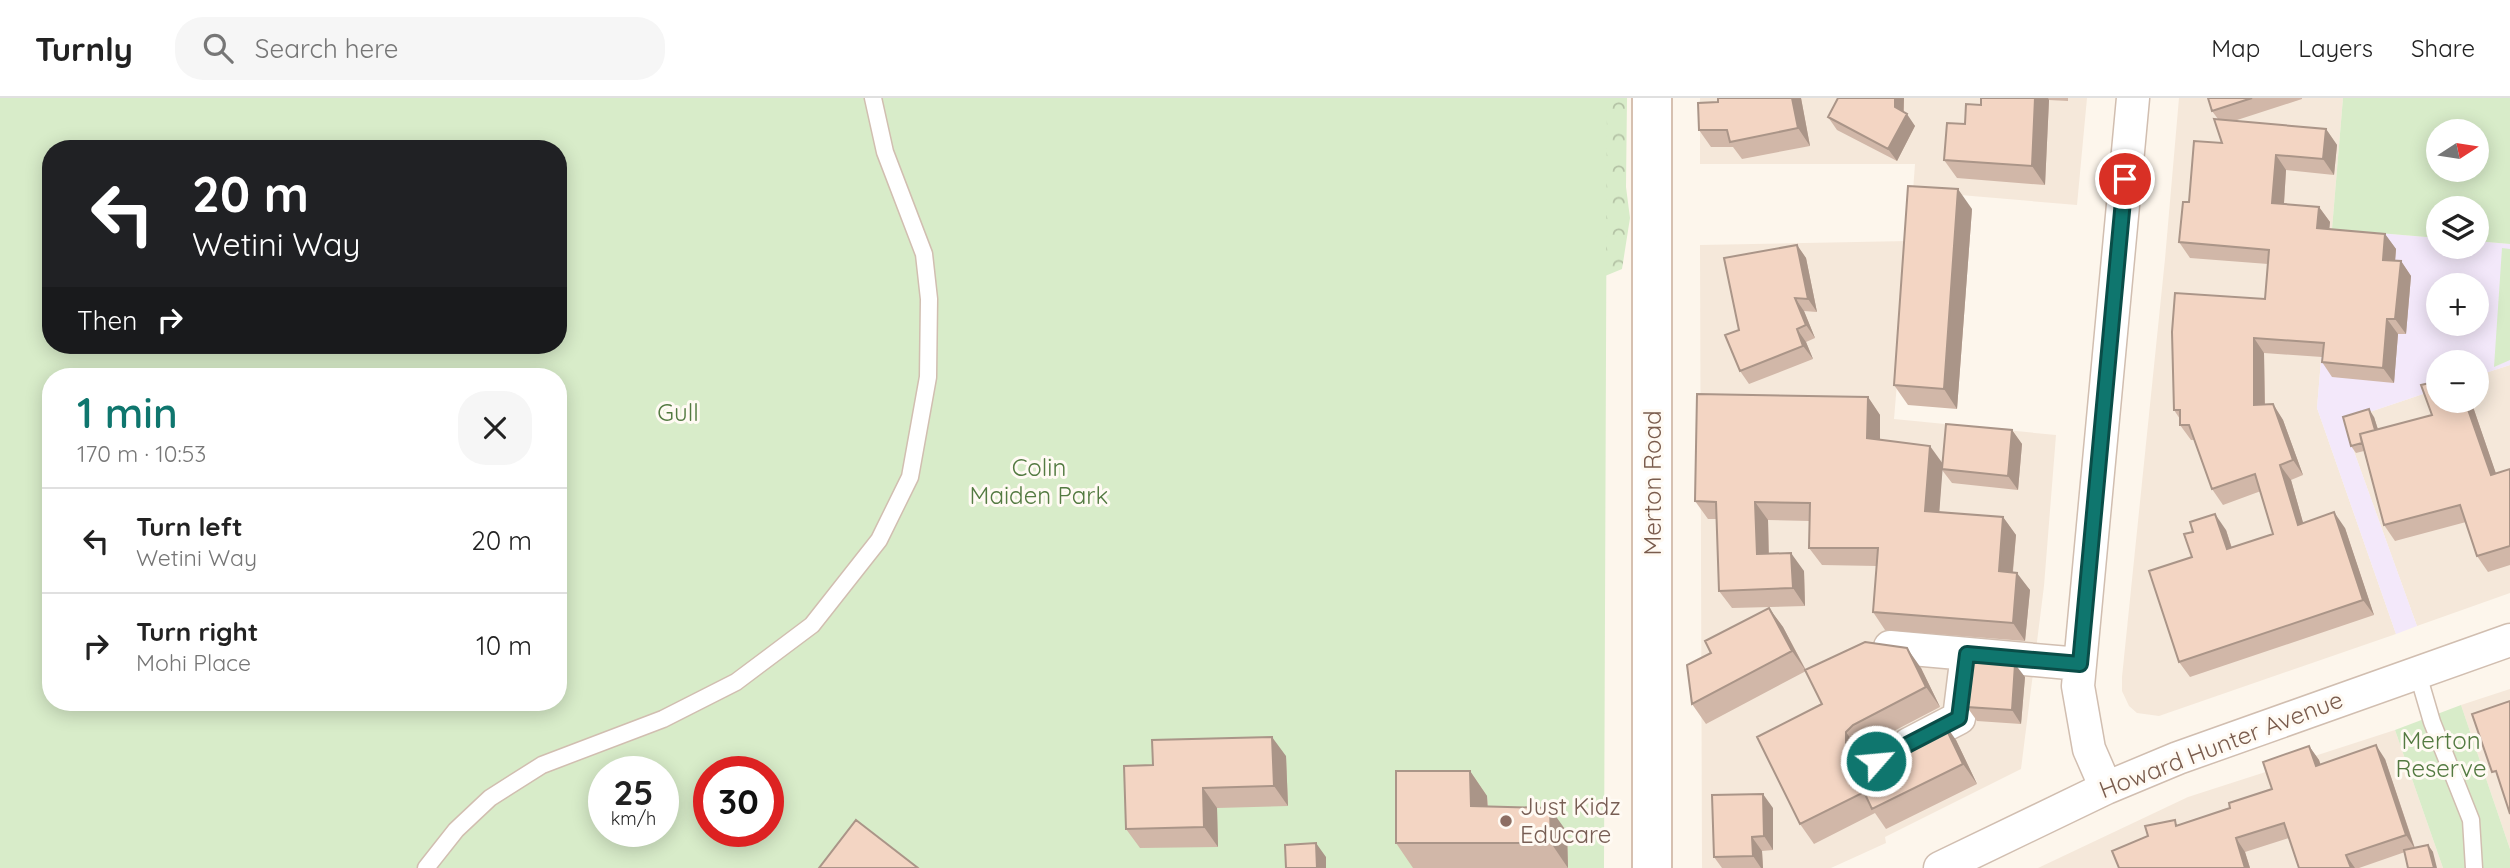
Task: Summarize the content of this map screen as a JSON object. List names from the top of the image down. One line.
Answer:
{"streets":{"main road":["Merton Road"],"street":["Howard Hunter Avenue"]},"parks":["Gull","Colin Maiden Park","Merton Reserve"],"places":["Just Kidz Educare"],"north":"right","page":{"header":"Turnly","search":"Search here","nav":["Map","Layers","Share"],"map_buttons":["+","−"],"turn":["20 m","Wetini Way"],"then":"Then","heading":["1 min","170 m · 10:53"],"list":[{"name":"Turn left","note":"Wetini Way","value":"20 m"},{"name":"Turn right","note":"Mohi Place","value":"10 m"}],"speed":"25 km/h","limit":"30"}}
